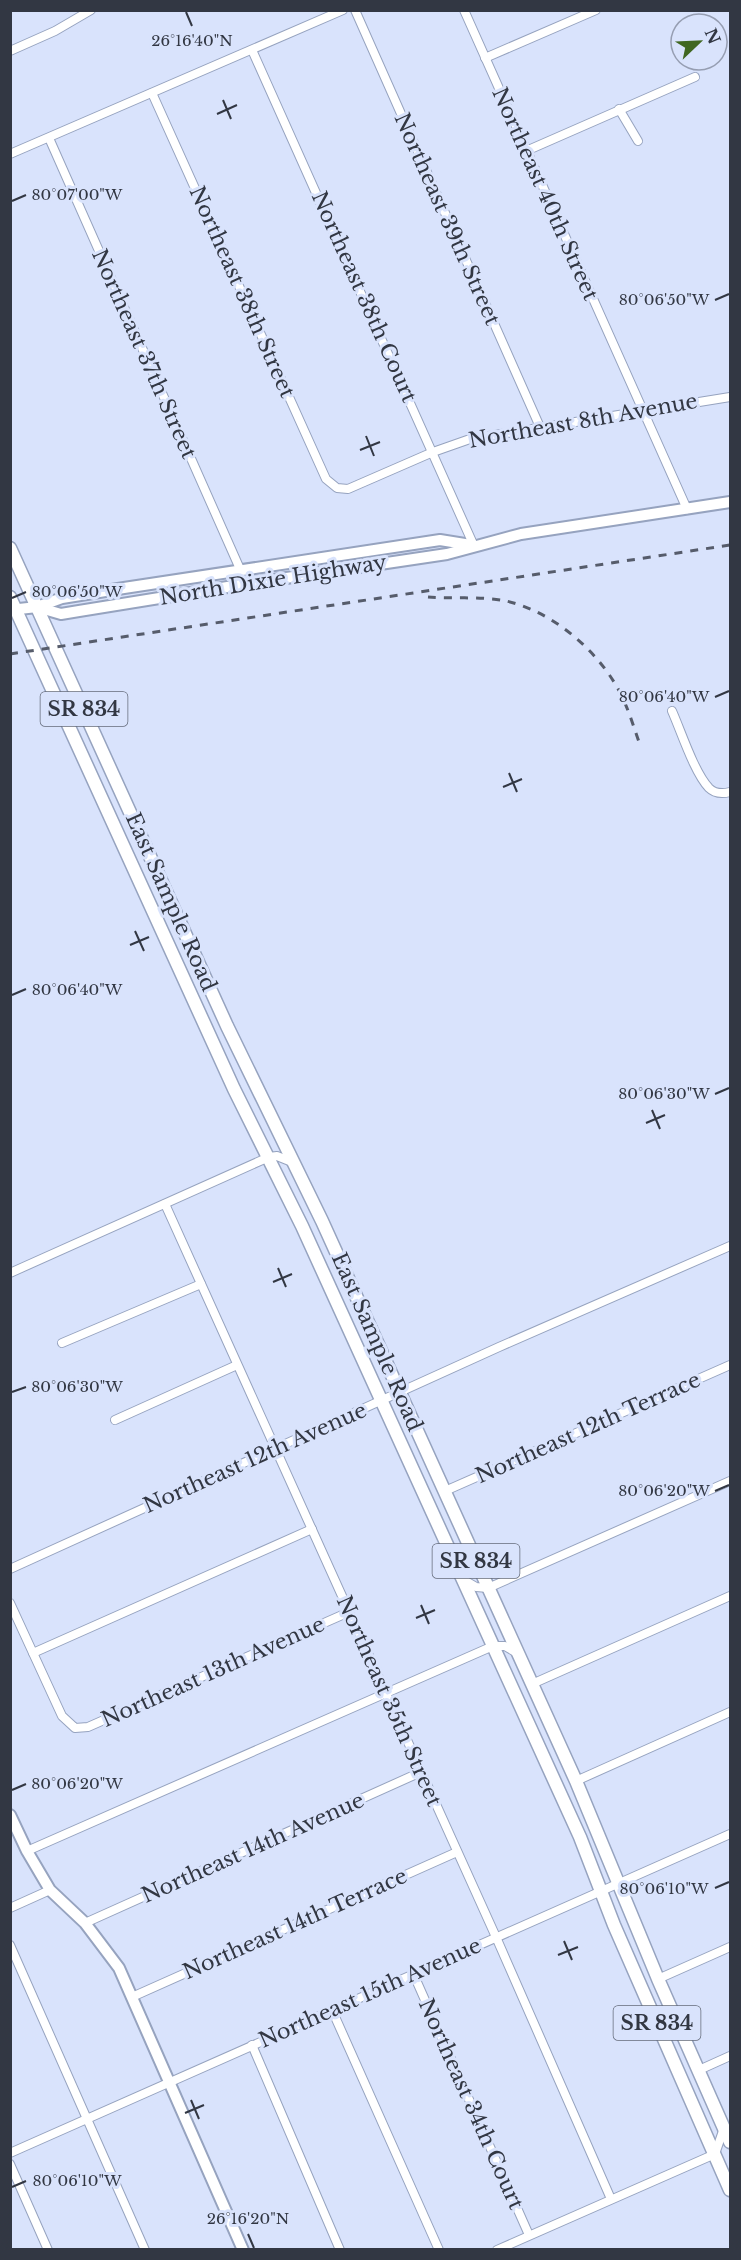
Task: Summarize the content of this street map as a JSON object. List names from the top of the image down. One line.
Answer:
{"streets":{"main road":["North Dixie Highway","SR 834","East Sample Road"],"street":["Northeast 40th Street","Northeast 39th Street","Northeast 38th Street","Northeast 38th Court","Northeast 37th Street","Northeast 8th Avenue","Northeast 12th Terrace","Northeast 12th Avenue","Northeast 13th Avenue","Northeast 35th Street","Northeast 14th Avenue","Northeast 14th Terrace","Northeast 15th Avenue","Northeast 34th Court"]},"crossings":[["Northeast 40th Street","Northeast 8th Avenue"],["Northeast 40th Street","North Dixie Highway"],["Northeast 39th Street","Northeast 8th Avenue"],["Northeast 38th Street","Northeast 8th Avenue"],["Northeast 38th Court","Northeast 8th Avenue"],["Northeast 38th Court","North Dixie Highway"],["Northeast 37th Street","North Dixie Highway"],["North Dixie Highway","East Sample Road"],["East Sample Road","Northeast 12th Terrace"],["East Sample Road","Northeast 12th Avenue"],["East Sample Road","Northeast 15th Avenue"],["Northeast 12th Avenue","Northeast 35th Street"],["Northeast 13th Avenue","Northeast 35th Street"],["Northeast 35th Street","Northeast 14th Avenue"],["Northeast 35th Street","Northeast 14th Terrace"],["Northeast 35th Street","Northeast 15th Avenue"],["Northeast 15th Avenue","Northeast 34th Court"]],"north":"top right","coordinates":["26°16'40\"N","80°07'00\"W","80°06'50\"W","80°06'40\"W","80°06'30\"W","80°06'20\"W","80°06'10\"W","26°16'20\"N"]}
